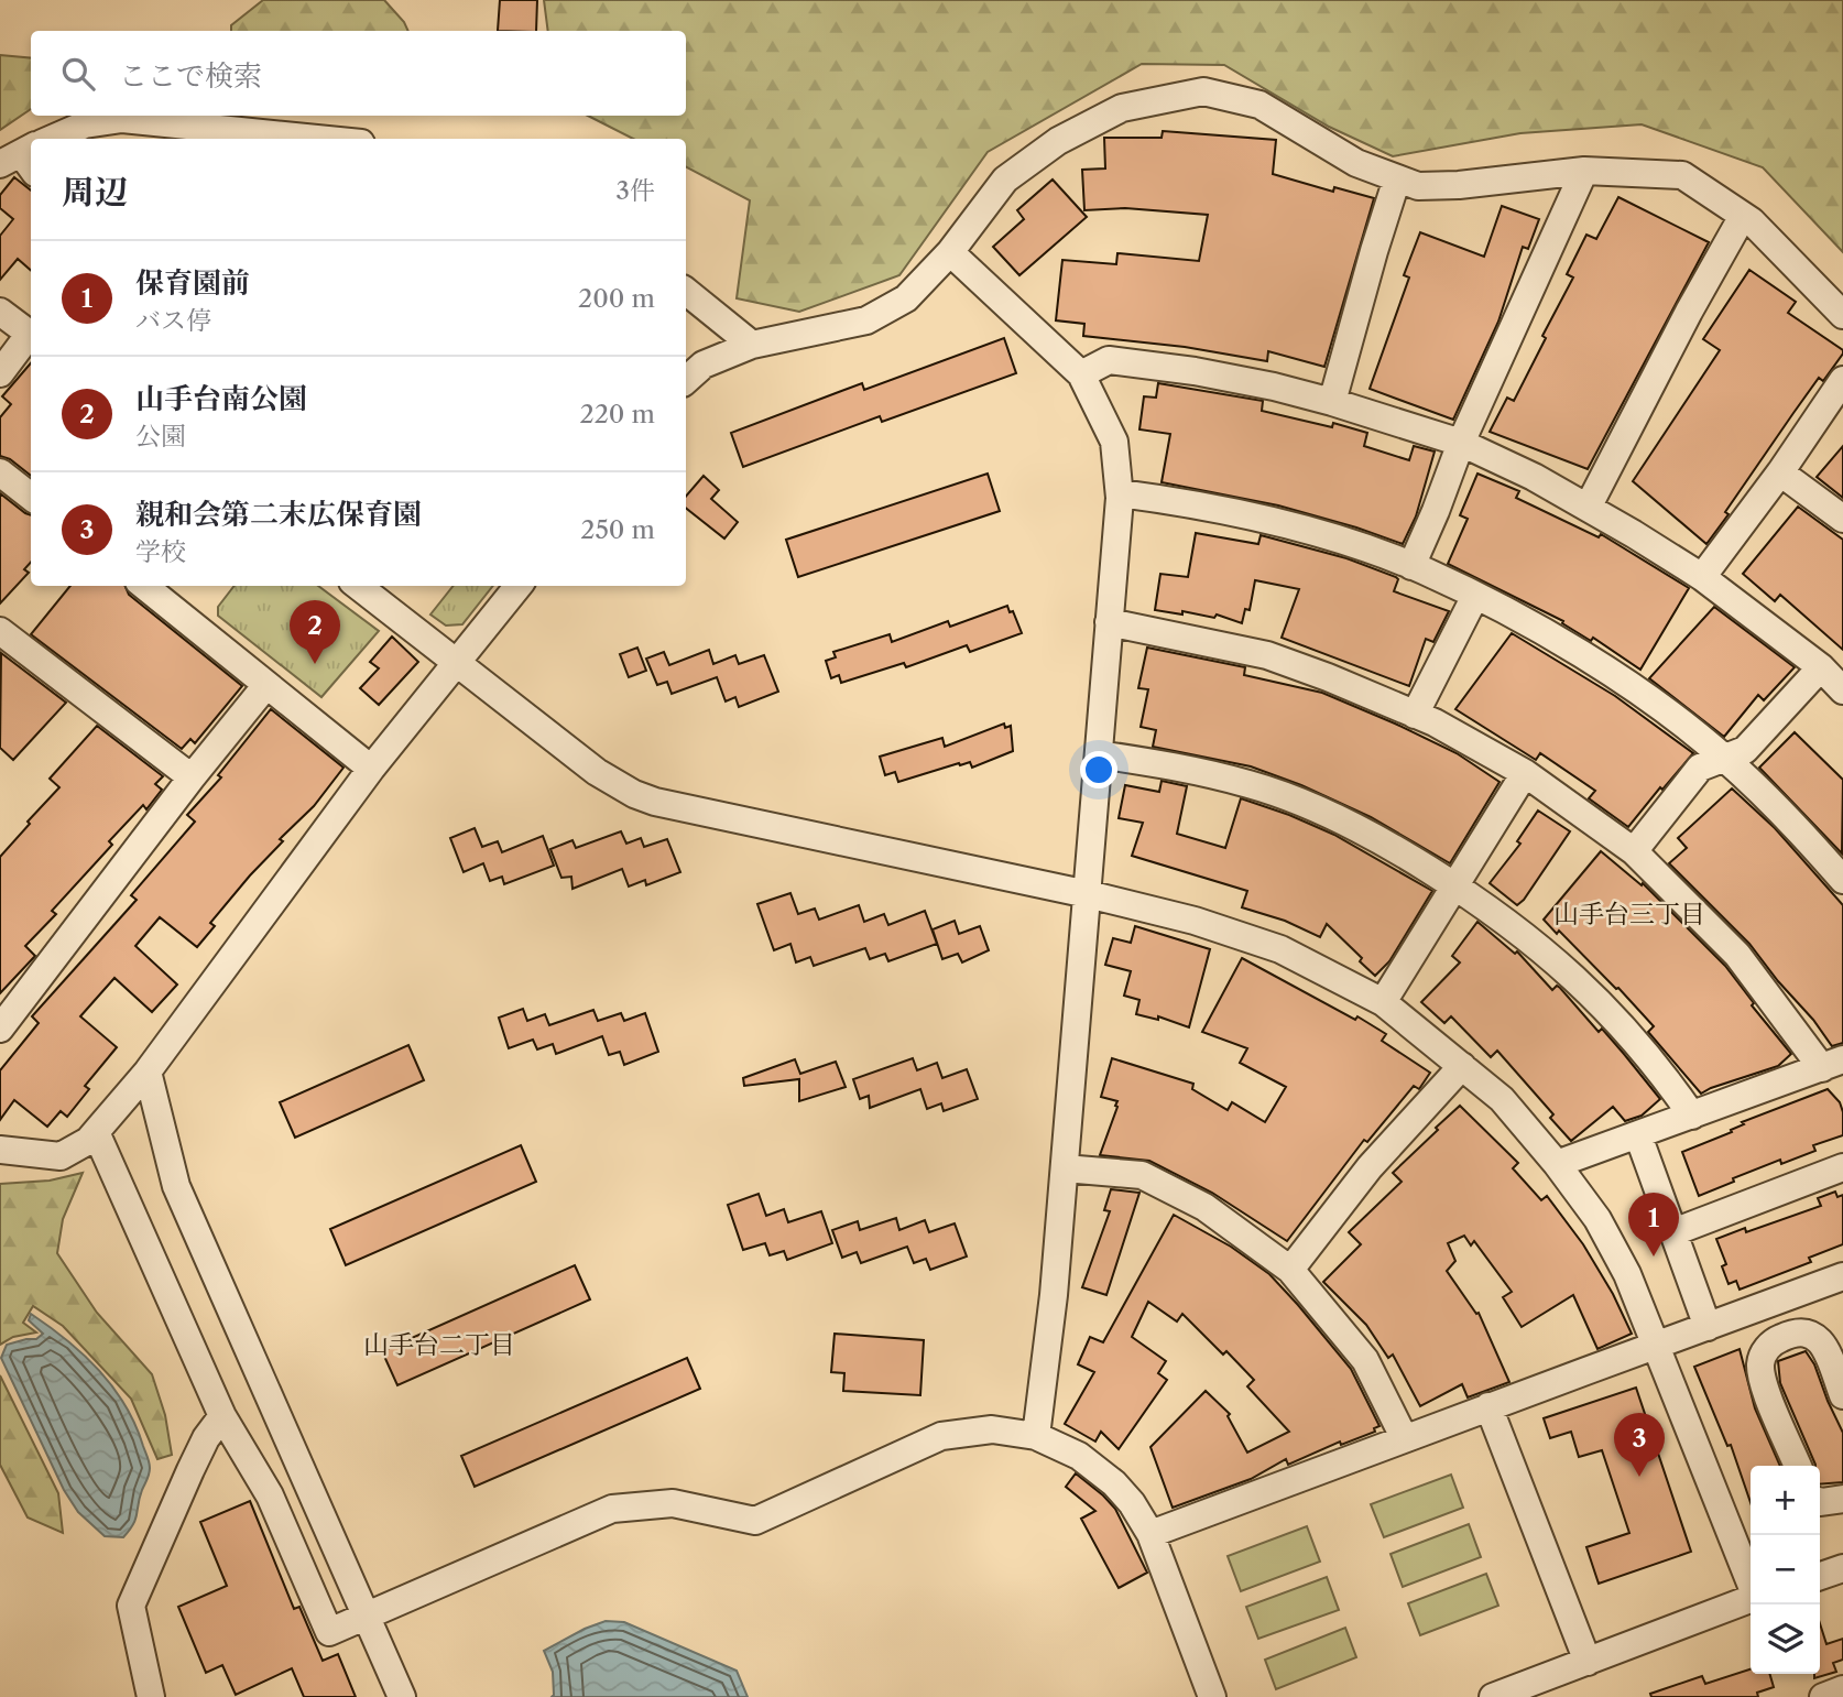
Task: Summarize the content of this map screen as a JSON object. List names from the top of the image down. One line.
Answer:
{"districts":["山手台三丁目","山手台二丁目"],"page":{"search":"ここで検索","heading":["周辺","3件"],"list":[{"mark":"1","name":"保育園前","note":"バス停","value":"200 m"},{"mark":"2","name":"山手台南公園","note":"公園","value":"220 m"},{"mark":"3","name":"親和会第二末広保育園","note":"学校","value":"250 m"}],"pins":["2","1","3"],"map_buttons":["+","−"]}}
